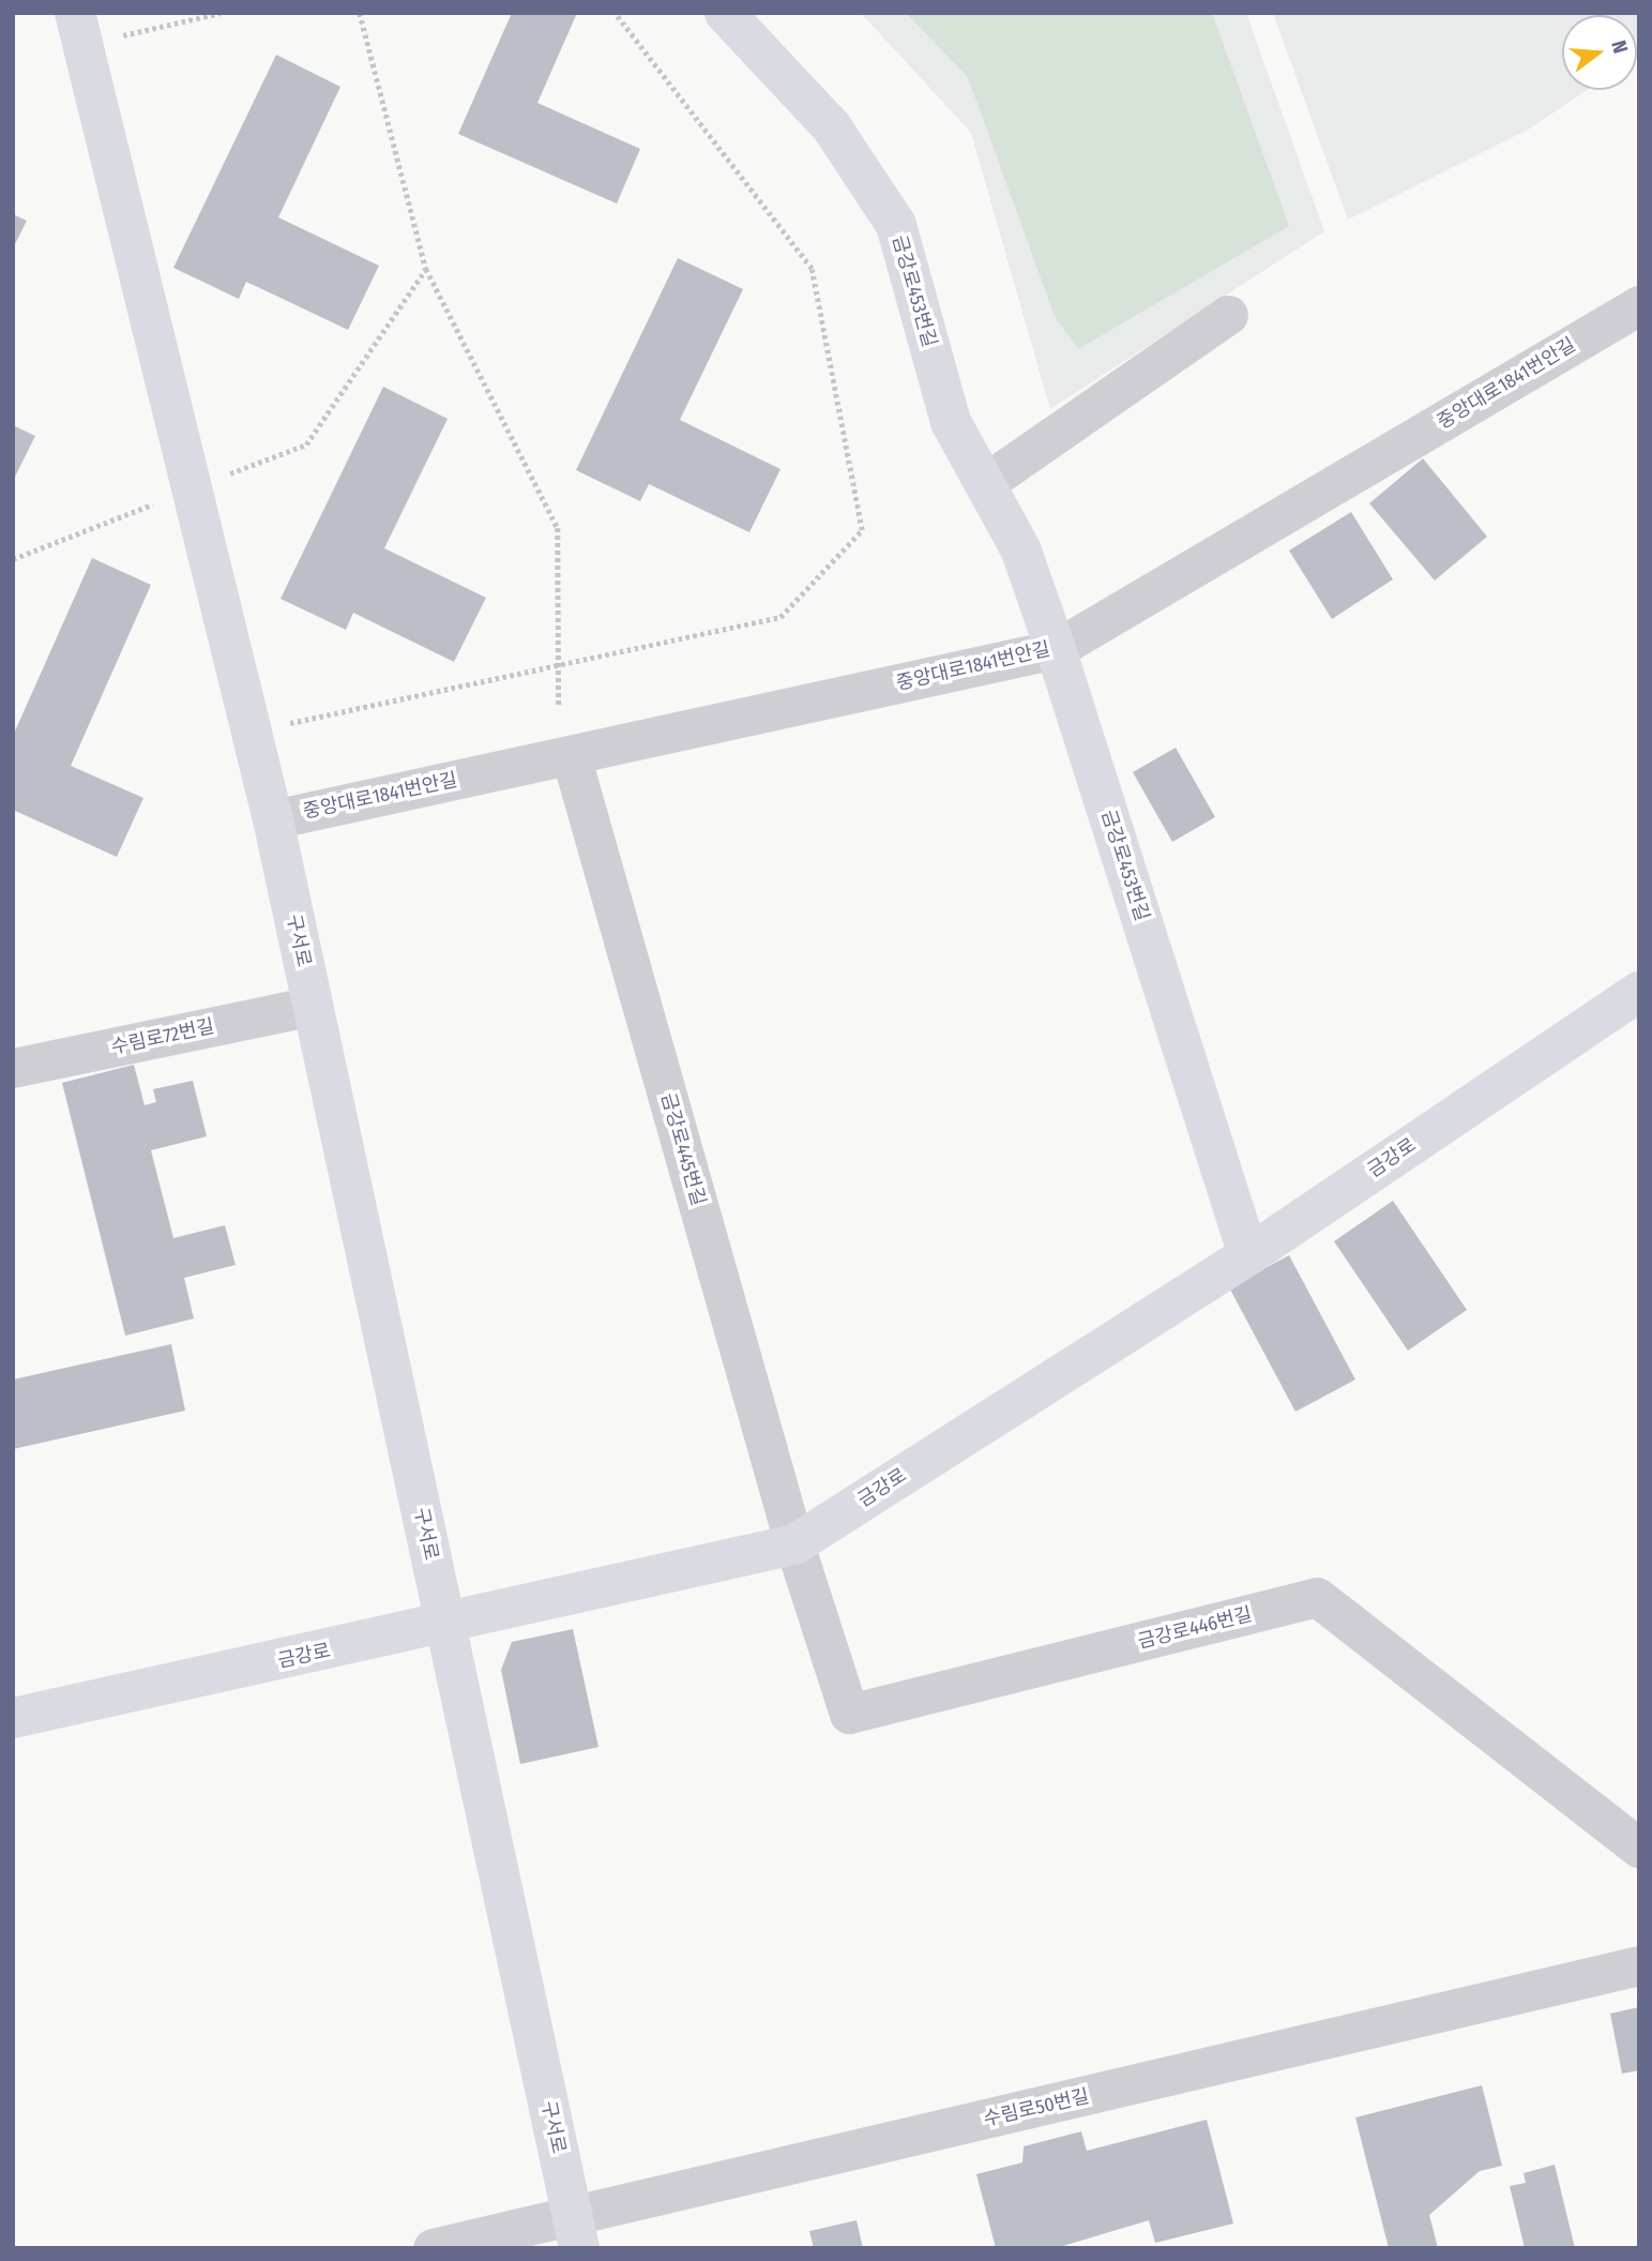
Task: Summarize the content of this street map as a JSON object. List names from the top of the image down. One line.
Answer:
{"streets":{"street":["금강로453번길","중앙대로1841번안길","구서로","수림로72번길","금강로445번길","금강로","금강로446번길","수림로50번길"]},"crossings":[["금강로453번길","중앙대로1841번안길"],["금강로453번길","금강로"],["중앙대로1841번안길","구서로"],["중앙대로1841번안길","금강로445번길"],["구서로","수림로72번길"],["구서로","금강로"],["구서로","수림로50번길"],["금강로445번길","금강로"],["금강로445번길","금강로446번길"],["금강로","금강로446번길"]],"north":"right"}
